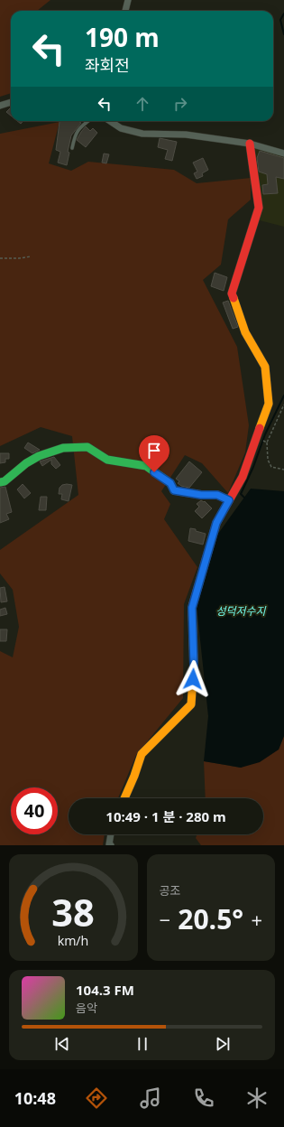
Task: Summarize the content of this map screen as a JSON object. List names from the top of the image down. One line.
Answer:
{"water":["성덕저수지"],"page":{"turn":["190 m","좌회전"],"limit":"40","trip":"10:49 · 1 분 · 280 m","tile":"공조","heat":["−","20.5°","+"],"song":["104.3 FM","음악"],"tabs":"10:48","gauge":["38","km/h"]}}
